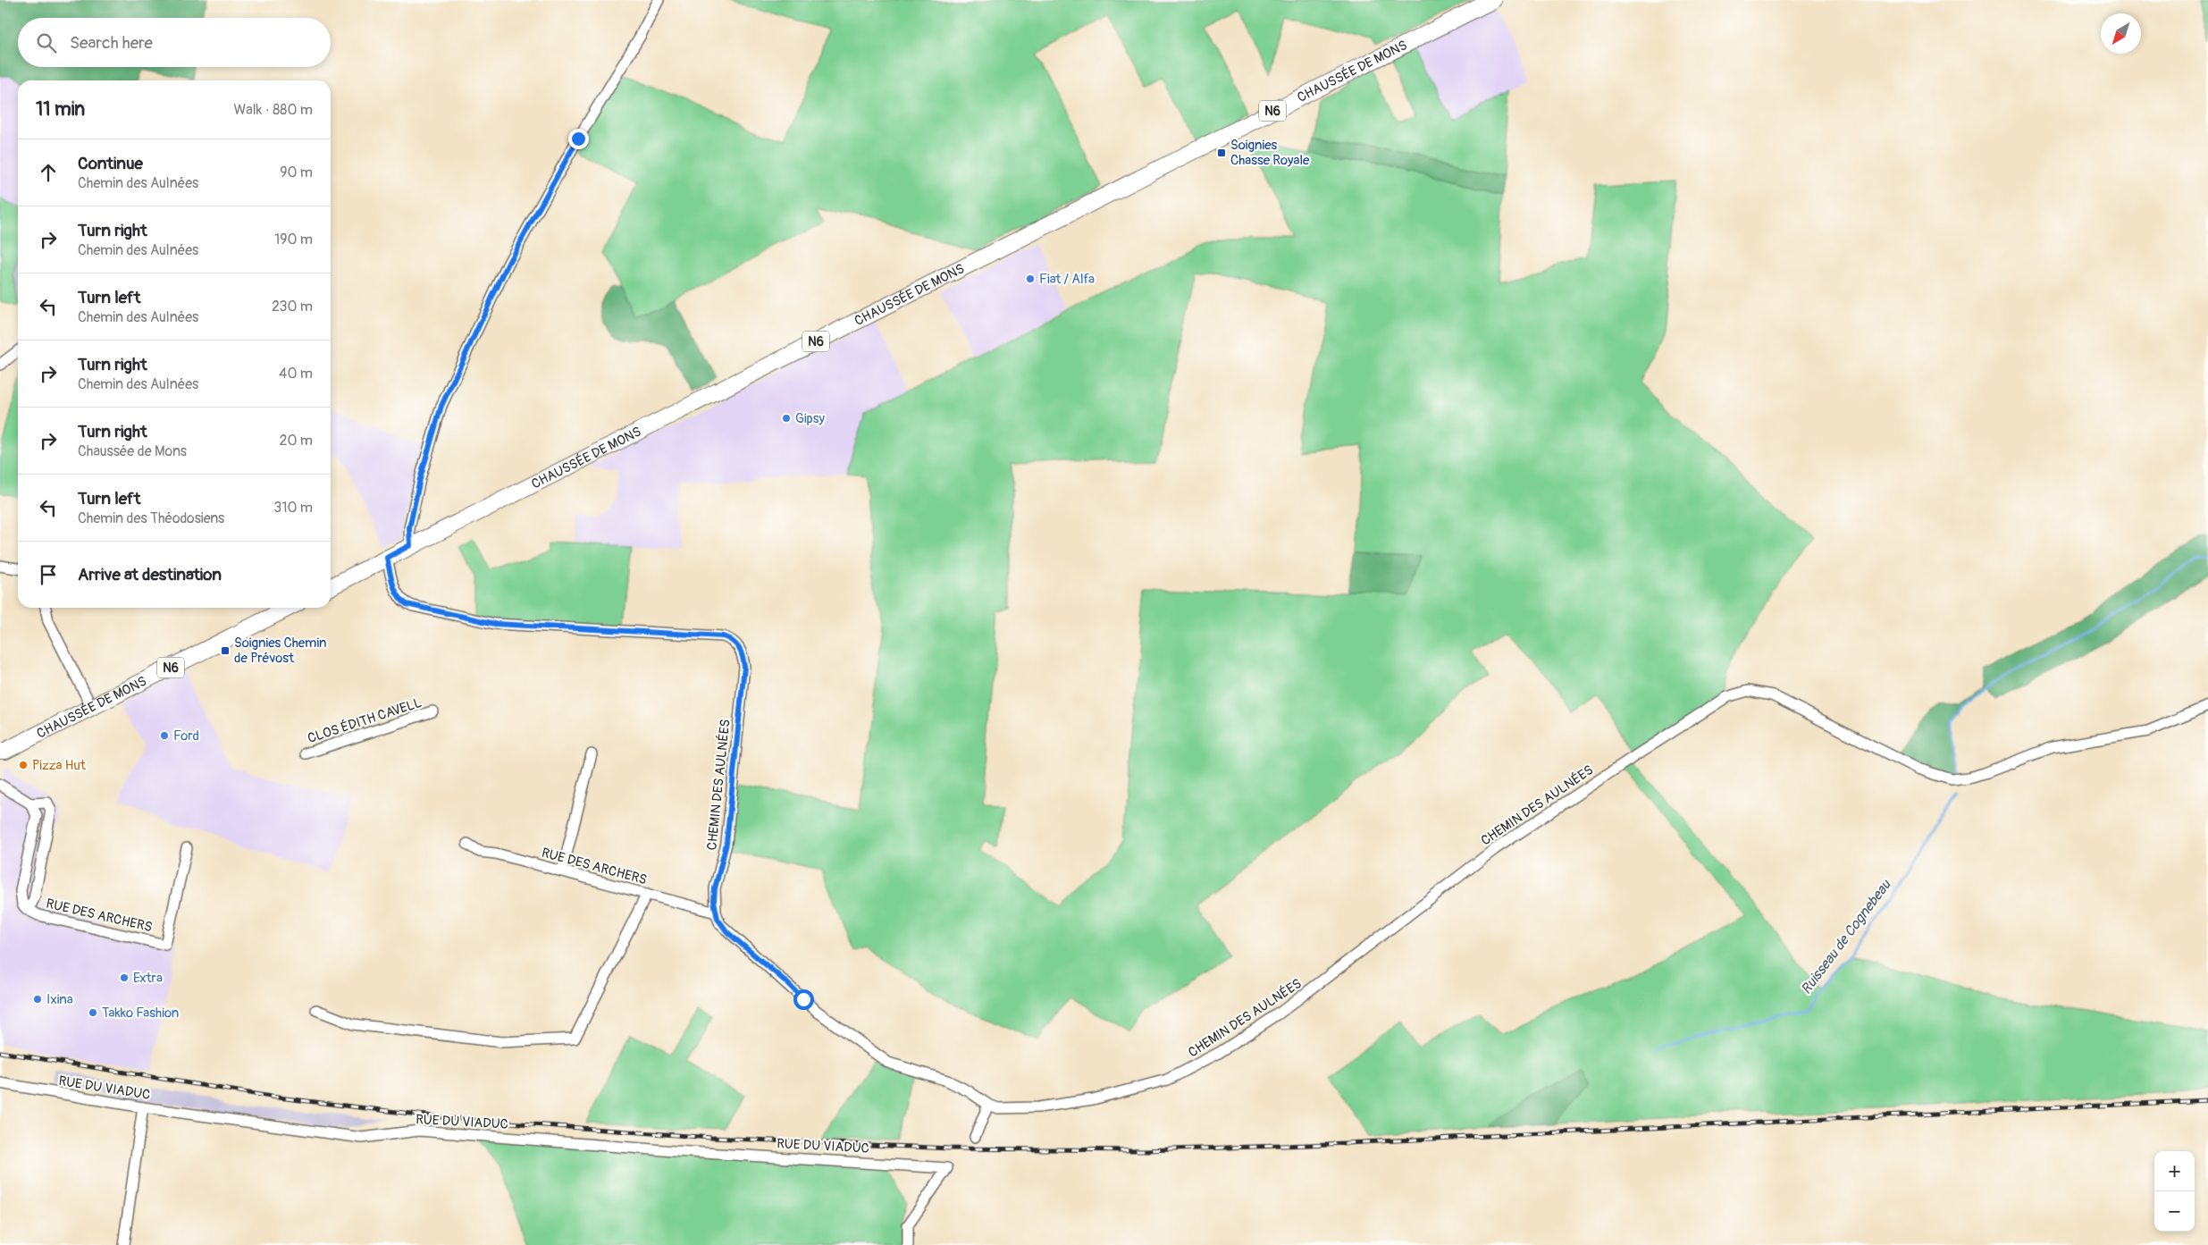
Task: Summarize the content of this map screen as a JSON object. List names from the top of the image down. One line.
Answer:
{"streets":{"main road":["CHAUSSÉE DE MONS","N6"],"street":["CLOS ÉDITH CAVELL","CHEMIN DES AULNÉES","RUE DES ARCHERS","RUE DU VIADUC"]},"crossings":[["CHAUSSÉE DE MONS","CHEMIN DES AULNÉES"],["CHEMIN DES AULNÉES","RUE DES ARCHERS"]],"water":["Ruisseau de Cognebeau"],"places":{"transit":["Soignies Chasse Royale","Soignies Chemin de Prévost"],"other":["Fiat / Alfa","Gipsy","Ford","Pizza Hut","Extra","Ixina","Takko Fashion"]},"north":"bottom left","page":{"search":"Search here","heading":["11 min","Walk · 880 m"],"list":[["Continue","Chemin des Aulnées","90 m"],["Turn right","Chemin des Aulnées","190 m"],["Turn left","Chemin des Aulnées","230 m"],["Turn right","Chemin des Aulnées","40 m"],["Turn right","Chaussée de Mons","20 m"],["Turn left","Chemin des Théodosiens","310 m"],"Arrive at destination"],"map_buttons":["+","−"]}}
